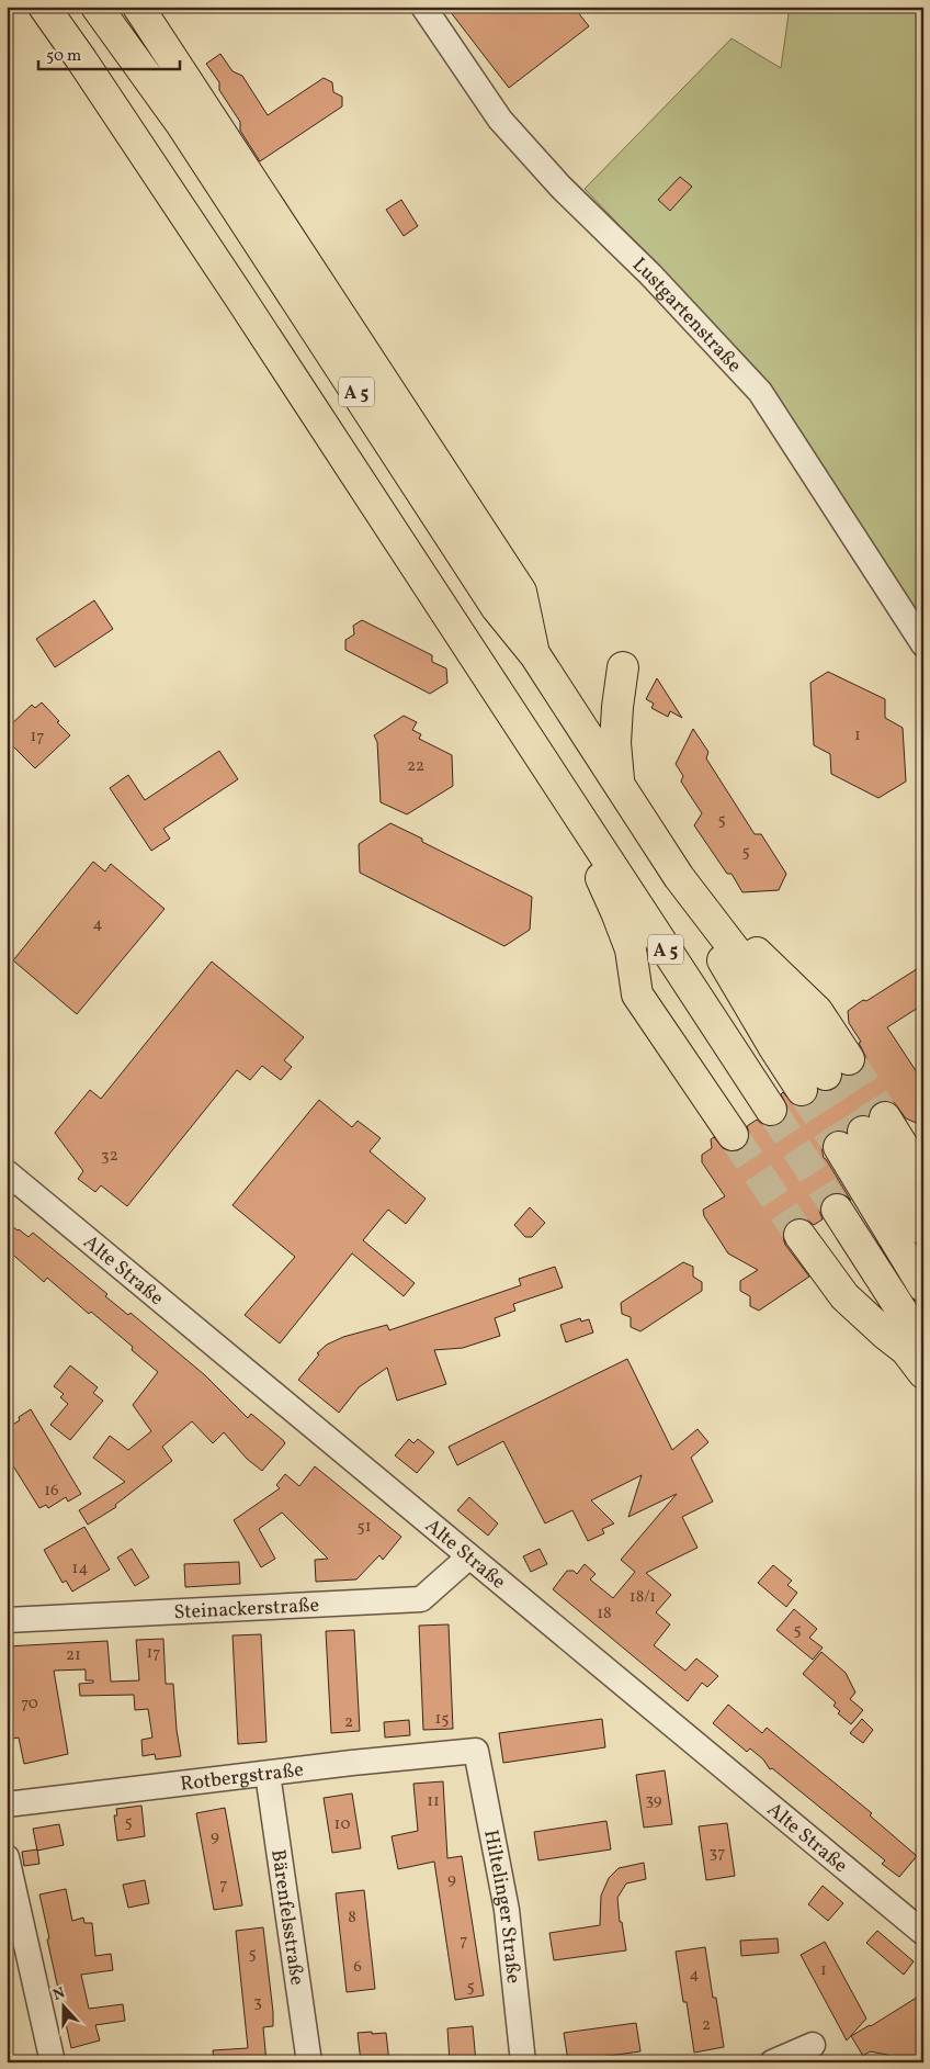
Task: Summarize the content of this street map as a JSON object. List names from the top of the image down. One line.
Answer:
{"streets":{"highway":["A 5"],"street":["Lustgartenstraße","Alte Straße","Steinackerstraße","Rotbergstraße","Hiltelinger Straße","Bärenfelsstraße"]},"crossings":[["Alte Straße","Steinackerstraße"],["Rotbergstraße","Hiltelinger Straße"],["Rotbergstraße","Bärenfelsstraße"]],"house_numbers":["1","17","22","5","5","4","32","16","51","14","18/1","18","5","17","21","70","15","2","39","11","5","10","9","37","9","7","8","7","5","6","1","4","5","3","2"],"scale_bar":"50 m","north":"top"}
